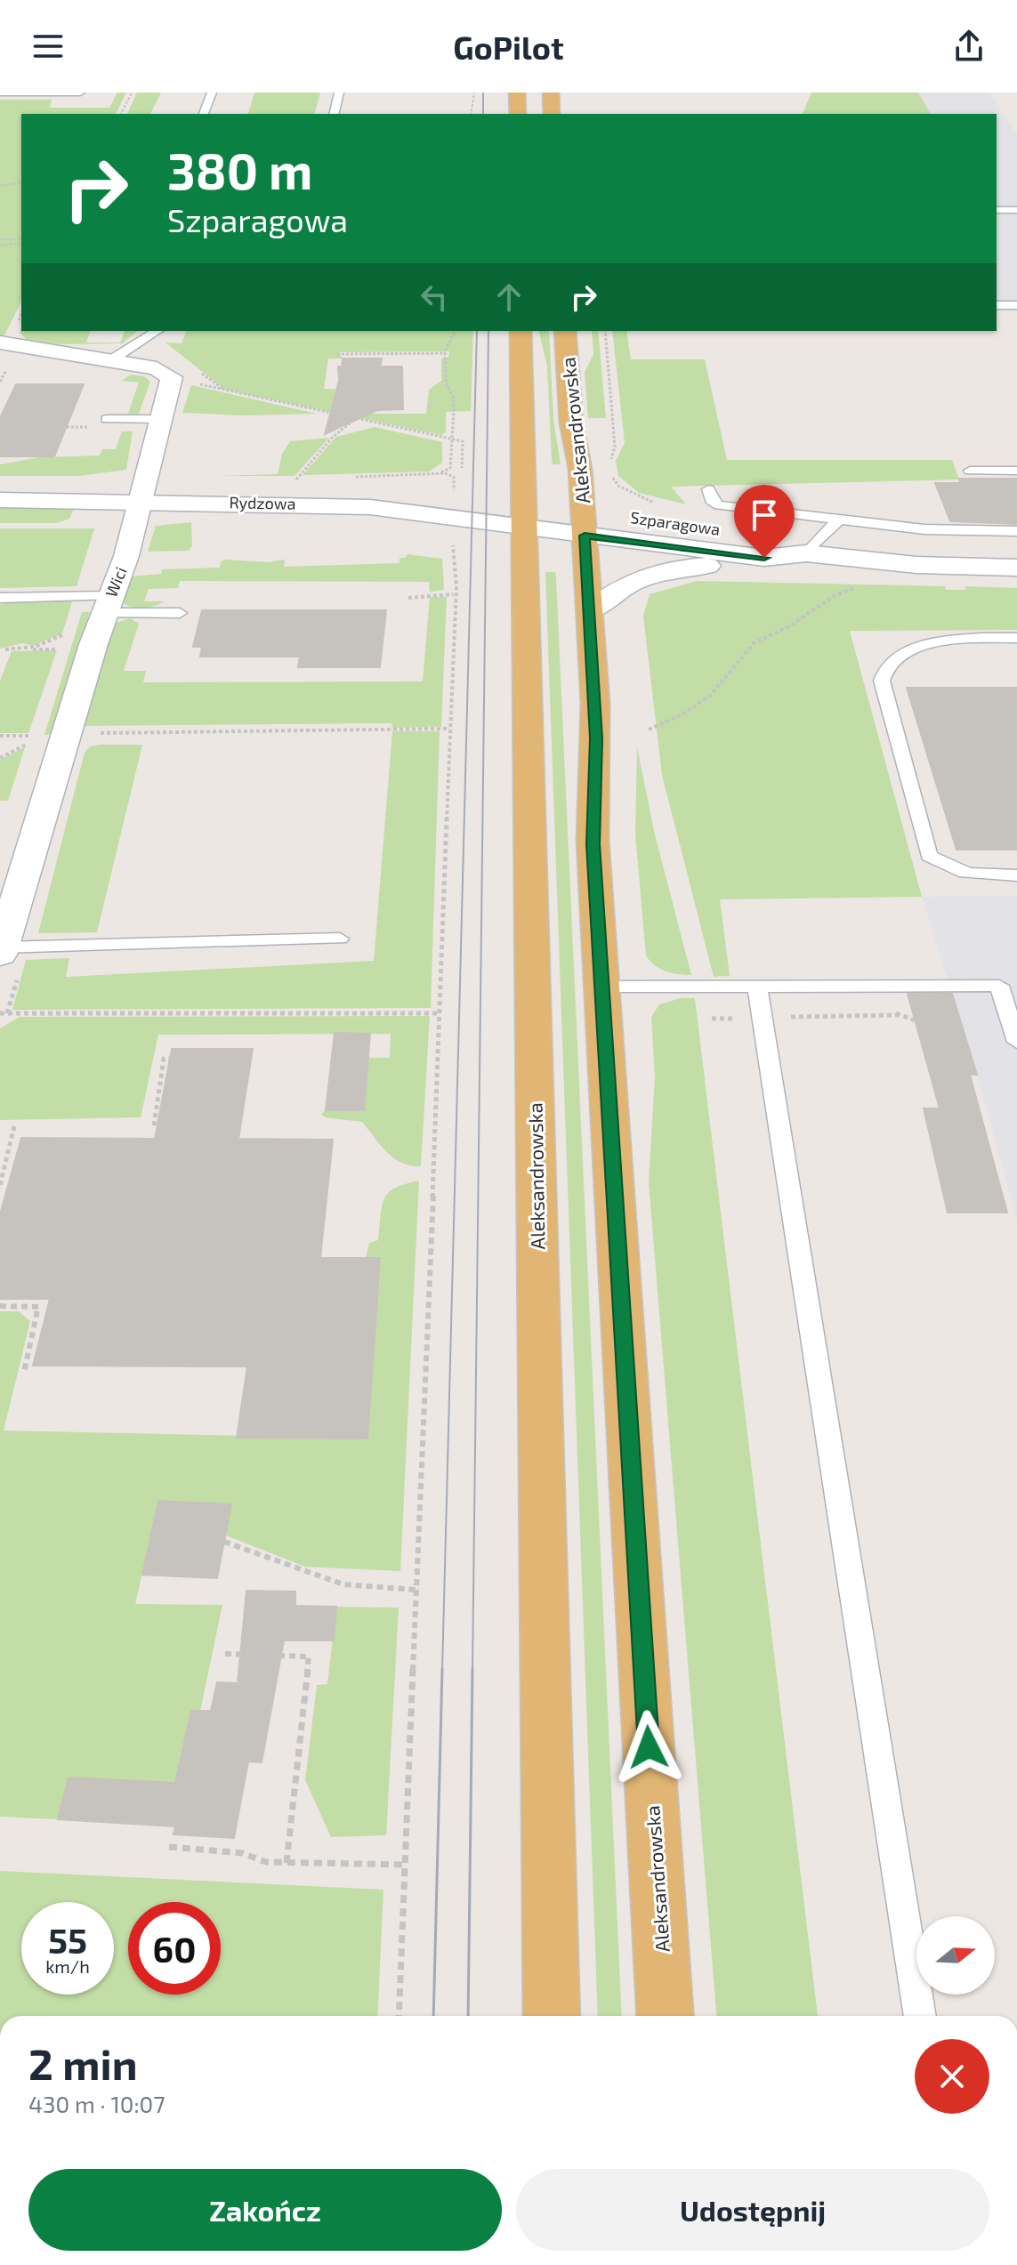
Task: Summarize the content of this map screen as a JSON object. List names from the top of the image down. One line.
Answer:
{"streets":{"main road":["Aleksandrowska"],"street":["Rydzowa","Szparagowa","Wici"]},"crossings":[["Aleksandrowska","Rydzowa"],["Aleksandrowska","Szparagowa"],["Rydzowa","Szparagowa"],["Rydzowa","Wici"]],"north":"right","page":{"header":"GoPilot","turn":["380 m","Szparagowa"],"speed":"55 km/h","limit":"60","heading":["2 min","430 m · 10:07"],"buttons":["Zakończ","Udostępnij"]}}
